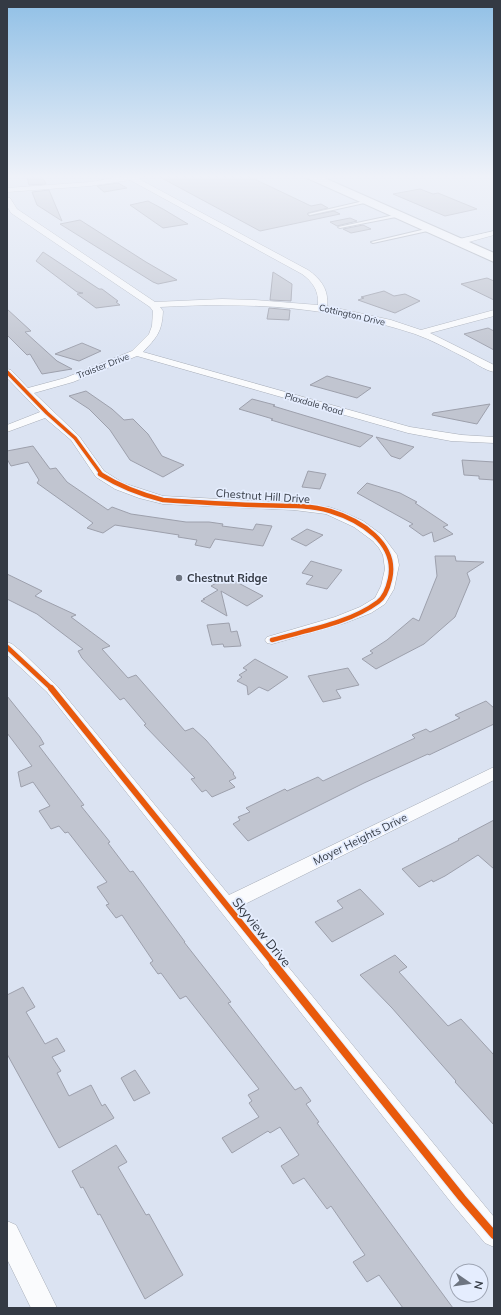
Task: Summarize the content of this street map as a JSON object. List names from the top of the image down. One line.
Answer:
{"streets":{"street":["Cottington Drive","Traister Drive","Plaxdale Road","Chestnut Hill Drive","Moyer Heights Drive","Skyview Drive"]},"crossings":[["Cottington Drive","Traister Drive"],["Traister Drive","Plaxdale Road"],["Traister Drive","Chestnut Hill Drive"],["Moyer Heights Drive","Skyview Drive"]],"places":["Chestnut Ridge"],"north":"right"}
